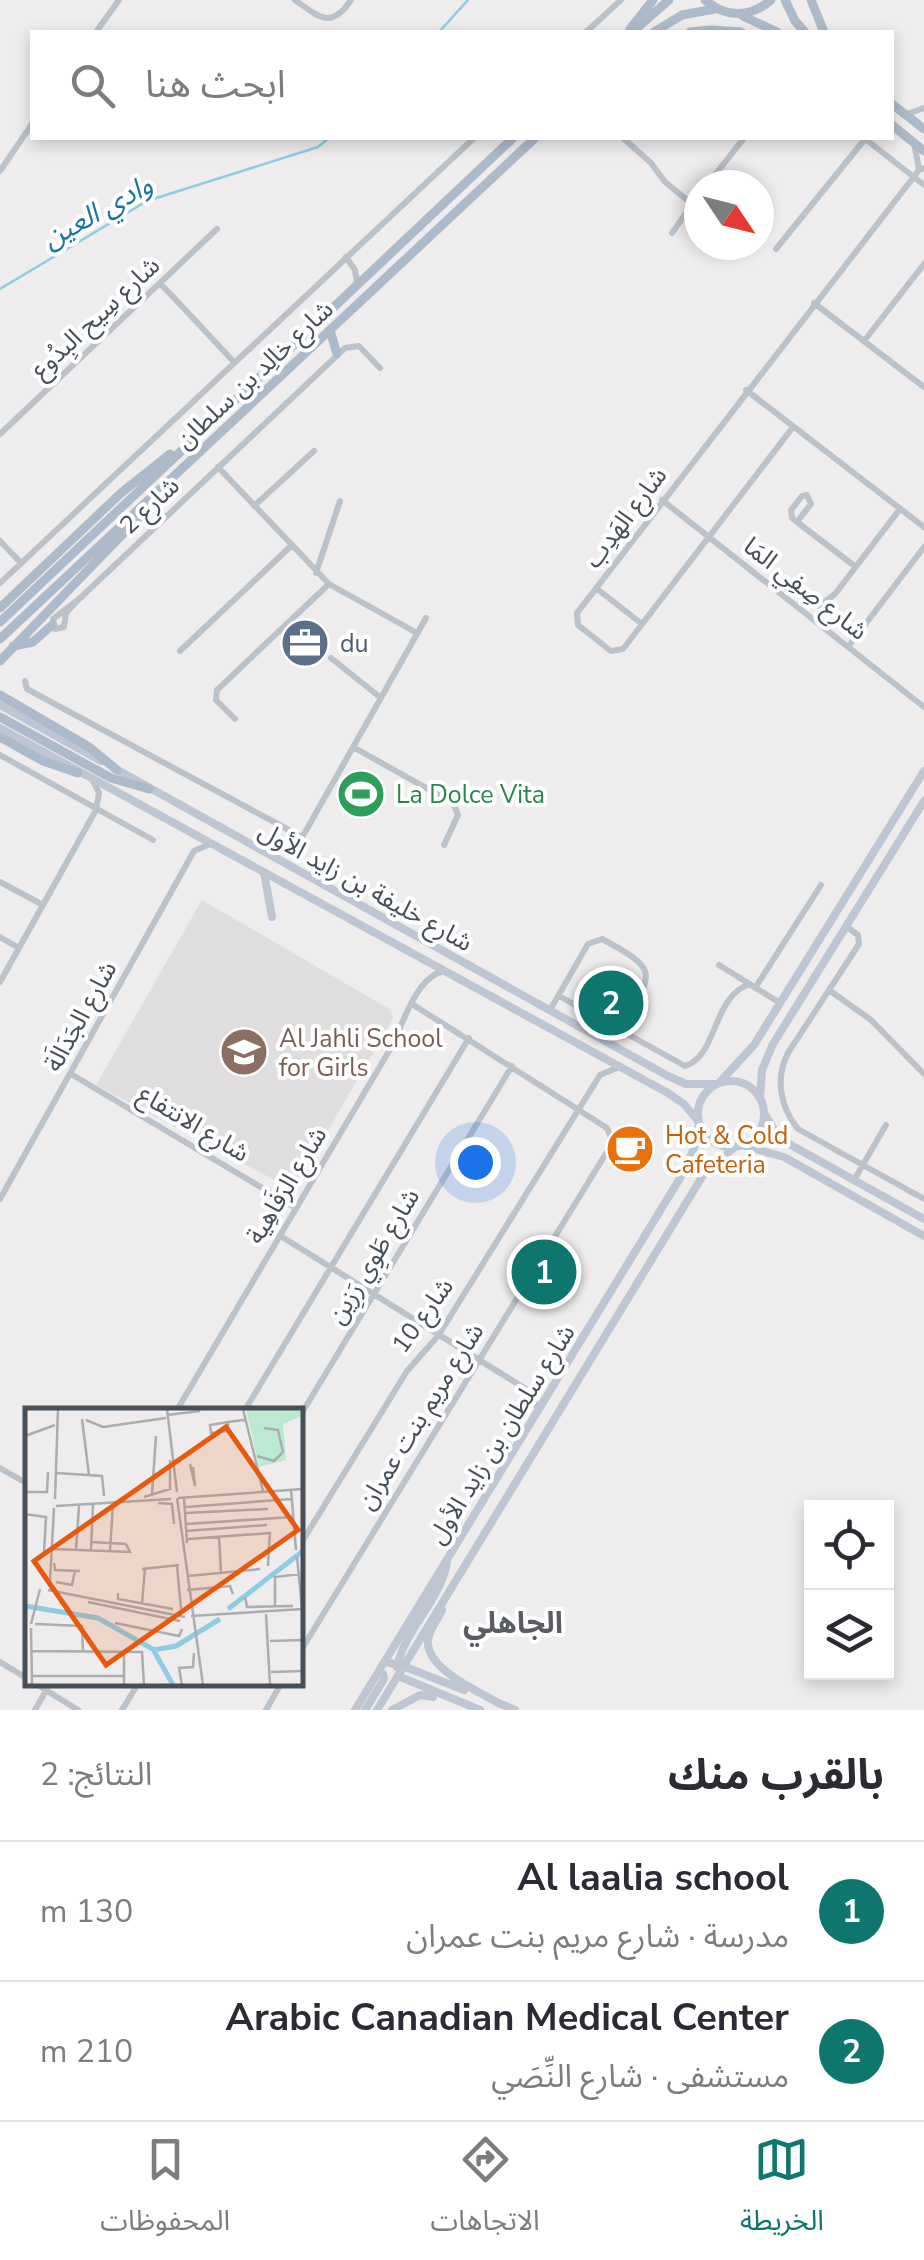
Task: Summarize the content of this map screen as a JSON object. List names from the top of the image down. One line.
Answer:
{"streets":{"main road":["شارع خالِد بن سلطان","شارع خليفة بن زايد الأول","شارع سلطان بن زايد الأول"],"street":["شارع سِيح البِدُوع","شارع 2","شارع الهَدِب","شارع صِفِي المَا","شارع الجَدَالَة","شارع الانتفاع","شارع الرَفَاهِية","شارع طَوِي رَزِين","شارع 10","شارع مريم بنت عمران"]},"crossings":[["شارع الهَدِب","شارع صِفِي المَا"],["شارع خليفة بن زايد الأول","شارع سلطان بن زايد الأول"],["شارع الجَدَالَة","شارع الانتفاع"],["شارع الانتفاع","شارع الرَفَاهِية"],["شارع الرَفَاهِية","شارع مريم بنت عمران"],["شارع طَوِي رَزِين","شارع مريم بنت عمران"],["شارع 10","شارع مريم بنت عمران"]],"districts":["الجاهلي"],"water":["وادي العين"],"places":{"office":["du"],"sports":["La Dolce Vita"],"school or university":["Al Jahli School for Girls"],"cafe":["Hot & Cold Cafeteria"]},"north":"bottom right","page":{"search":"ابحث هنا","pins":["2","1"],"heading":["بالقرب منك","النتائج: 2"],"list":[{"mark":"1","name":"Al laalia school","note":"مدرسة · شارع مريم بنت عمران","value":"130 m"},{"mark":"2","name":"Arabic Canadian Medical Center","note":"مستشفى · شارع النِّصَي","value":"210 m"}],"nav":["الخريطة","الاتجاهات","المحفوظات"]}}
